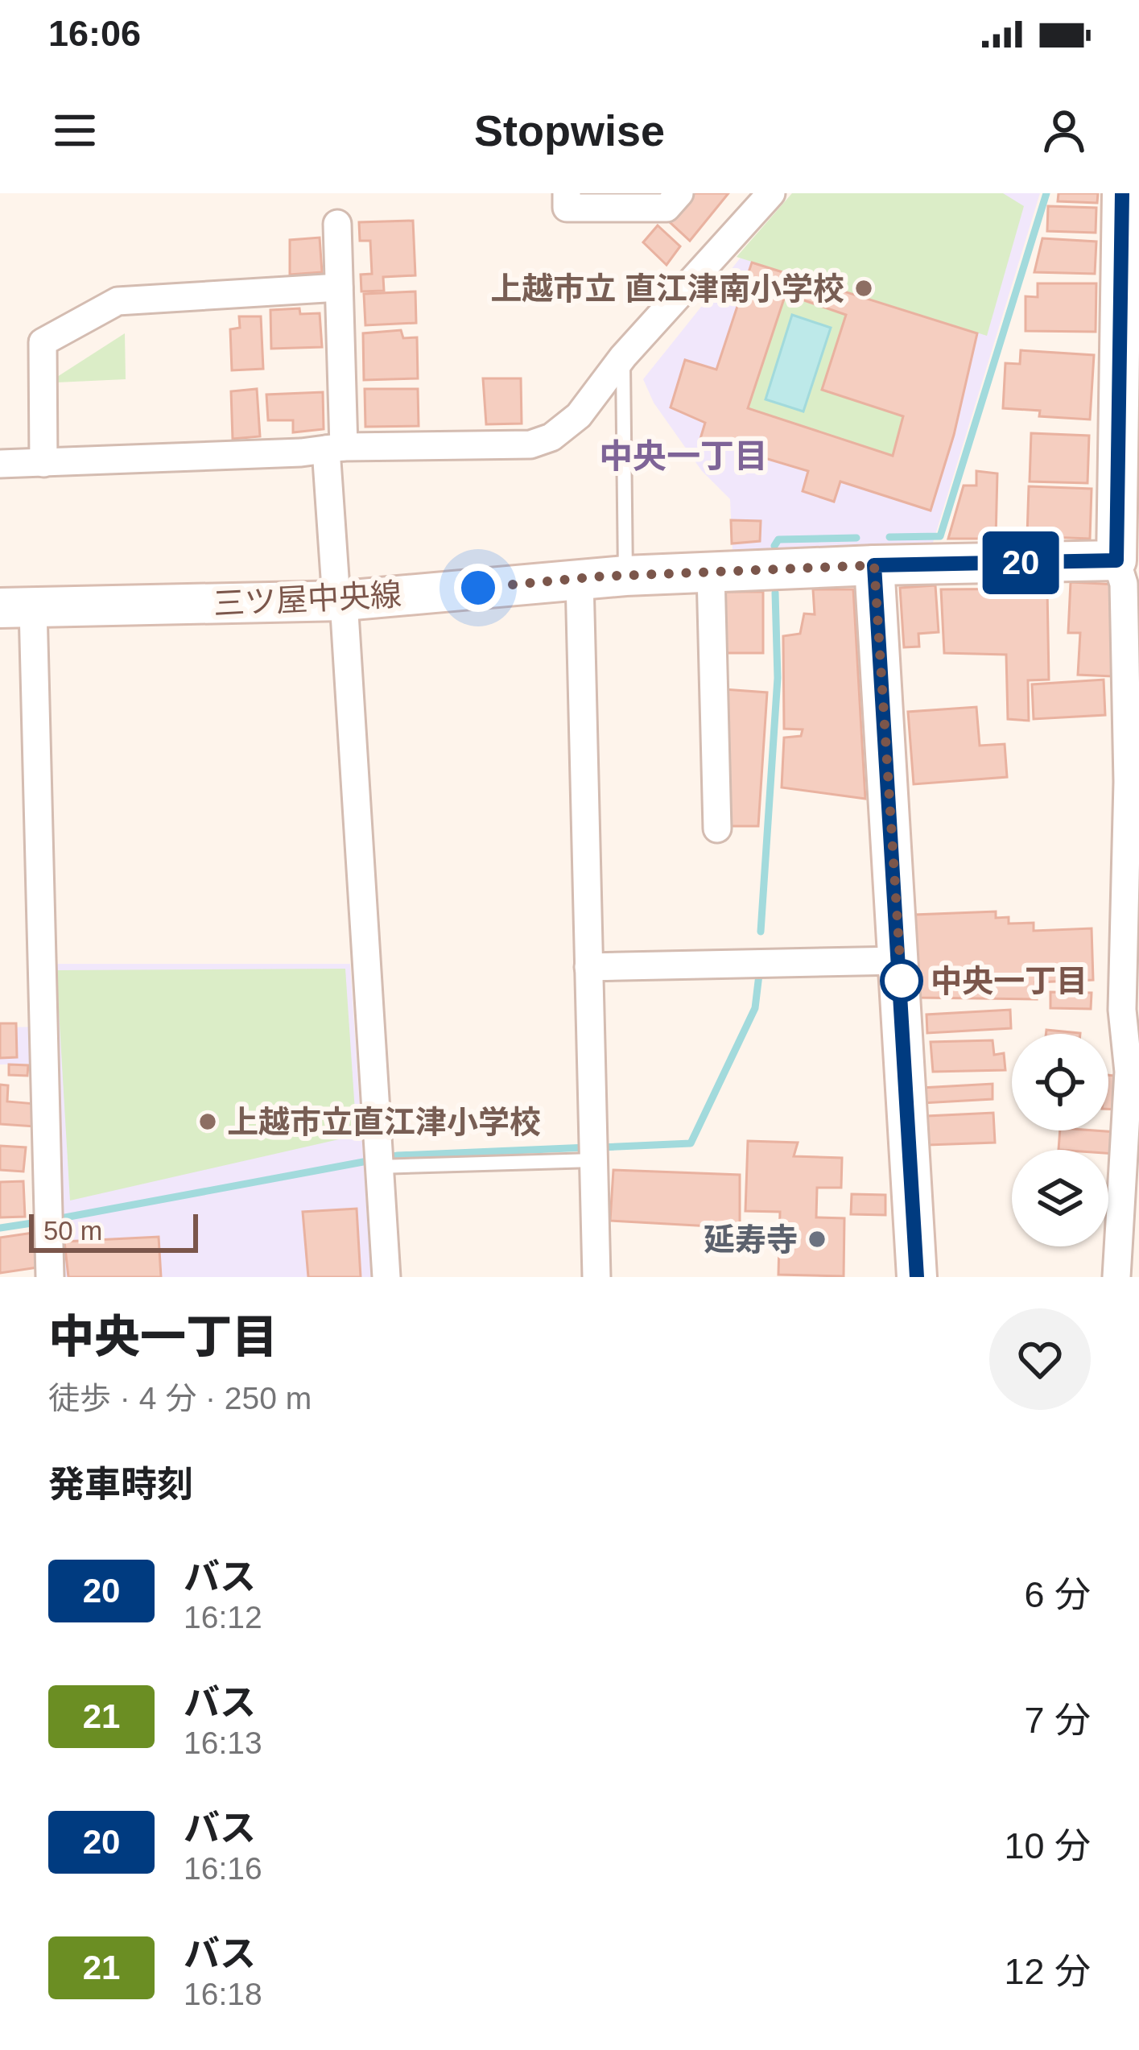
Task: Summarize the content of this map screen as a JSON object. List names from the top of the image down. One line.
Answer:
{"streets":{"main road":["三ツ屋中央線"]},"districts":["中央一丁目"],"places":["上越市立 直江津南小学校","中央一丁目","上越市立直江津小学校","延寿寺"],"lines":["bus line 20"],"scale_bar":"50 m","page":{"status":"16:06","header":"Stopwise","on_map":"20","scale":"50 m","heading":[["中央一丁目","徒歩 · 4 分 · 250 m"],"発車時刻"],"list":[{"mark":"20","name":"バス","note":"16:12","value":"6 分"},{"mark":"21","name":"バス","note":"16:13","value":"7 分"},{"mark":"20","name":"バス","note":"16:16","value":"10 分"},{"mark":"21","name":"バス","note":"16:18","value":"12 分"}]}}
